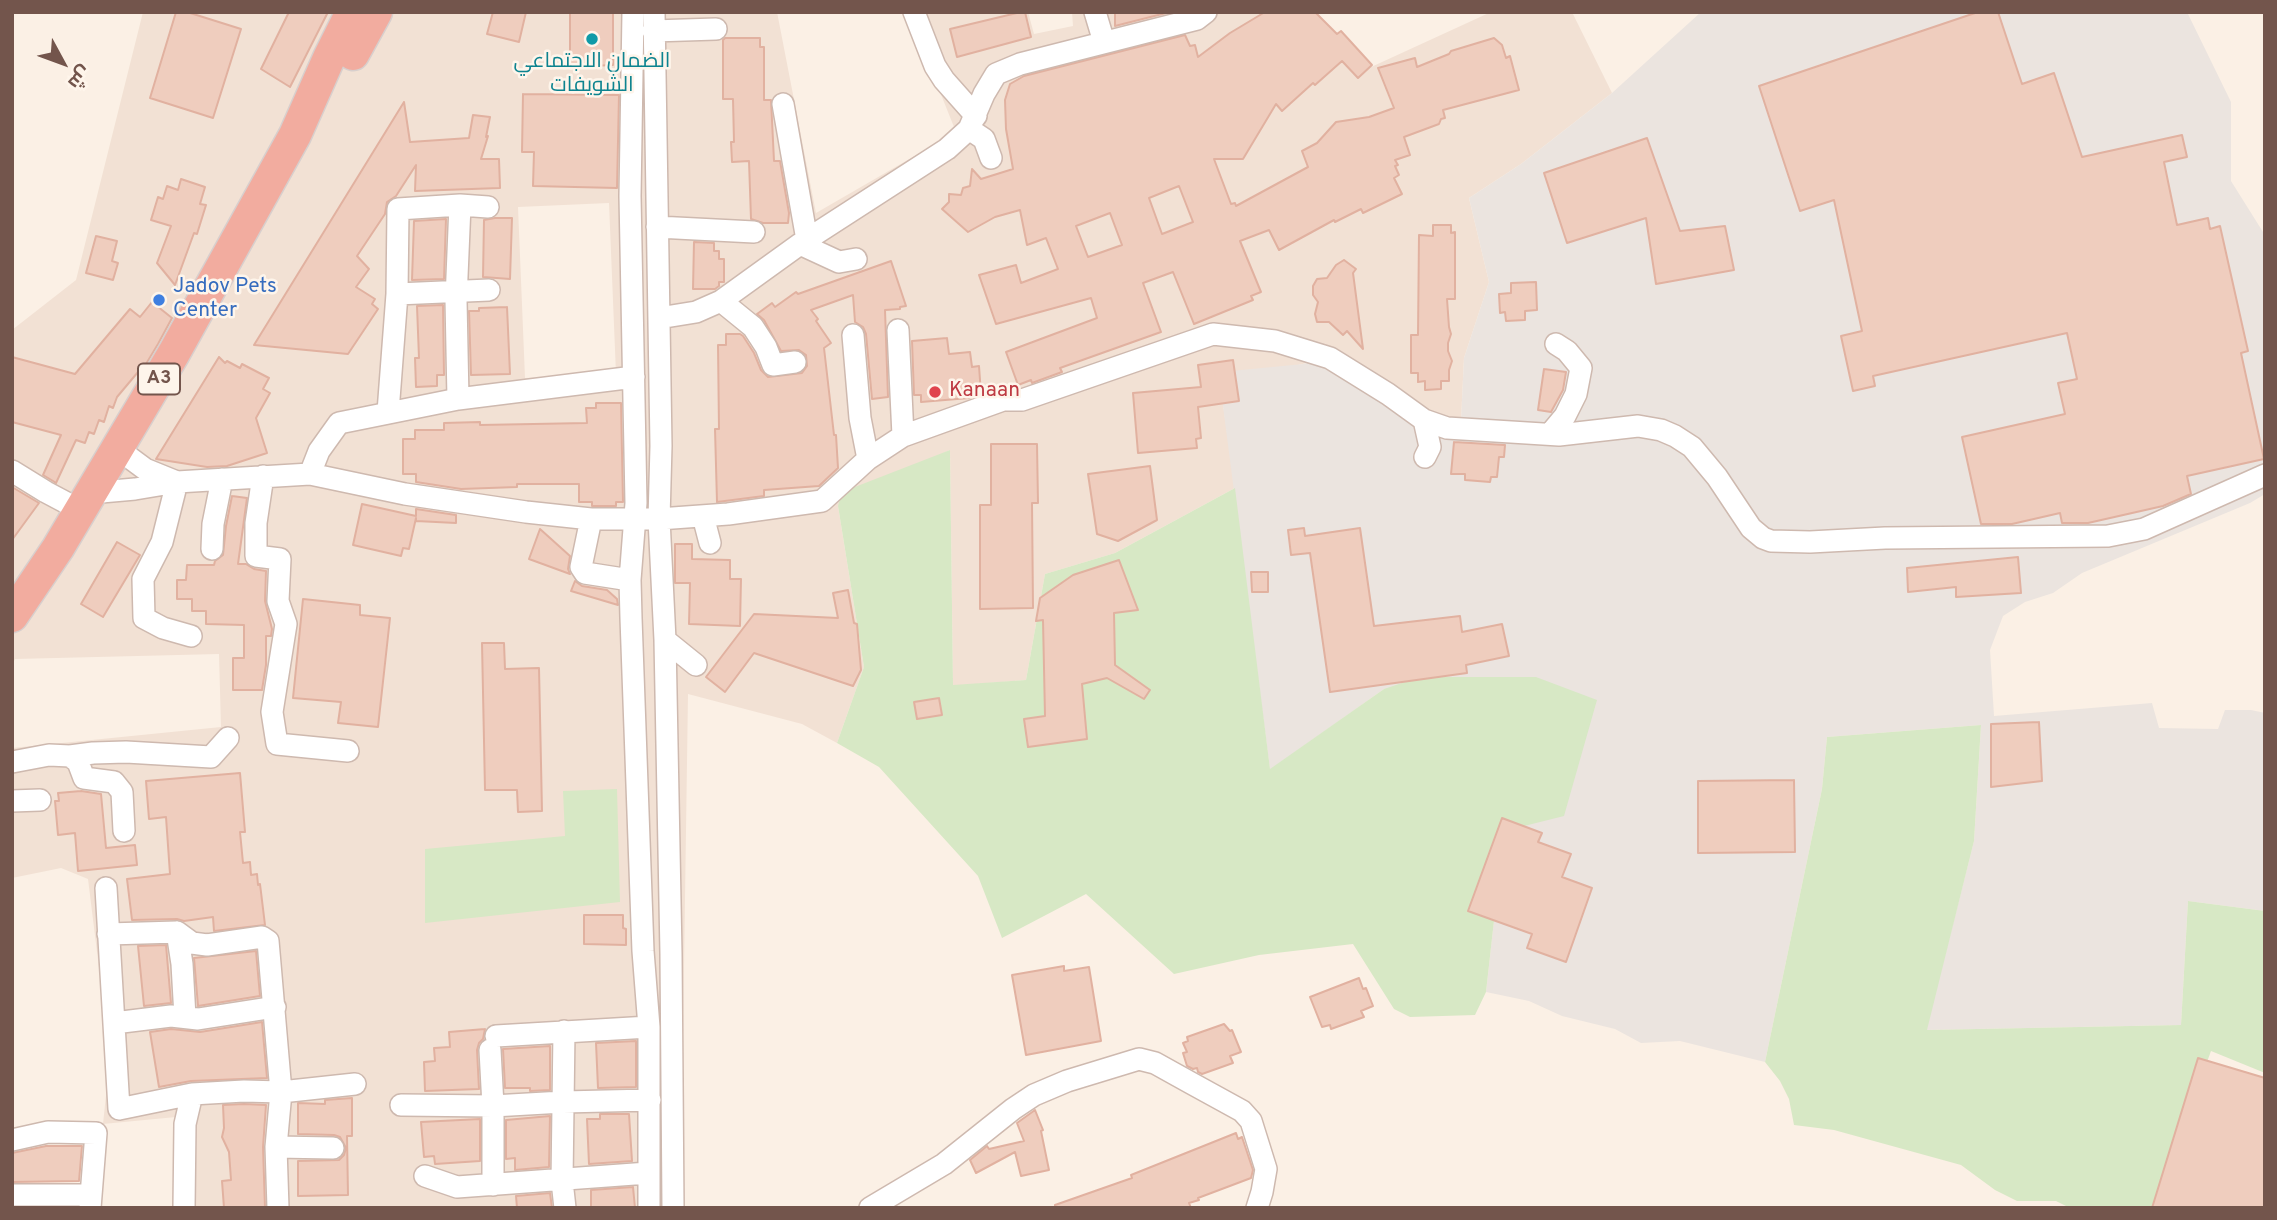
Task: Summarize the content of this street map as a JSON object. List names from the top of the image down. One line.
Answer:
{"streets":{"highway":["A3"]},"places":["الضمان الاجتماعي الشويفات","Jadov Pets Center","Kanaan"],"north":"bottom right"}
